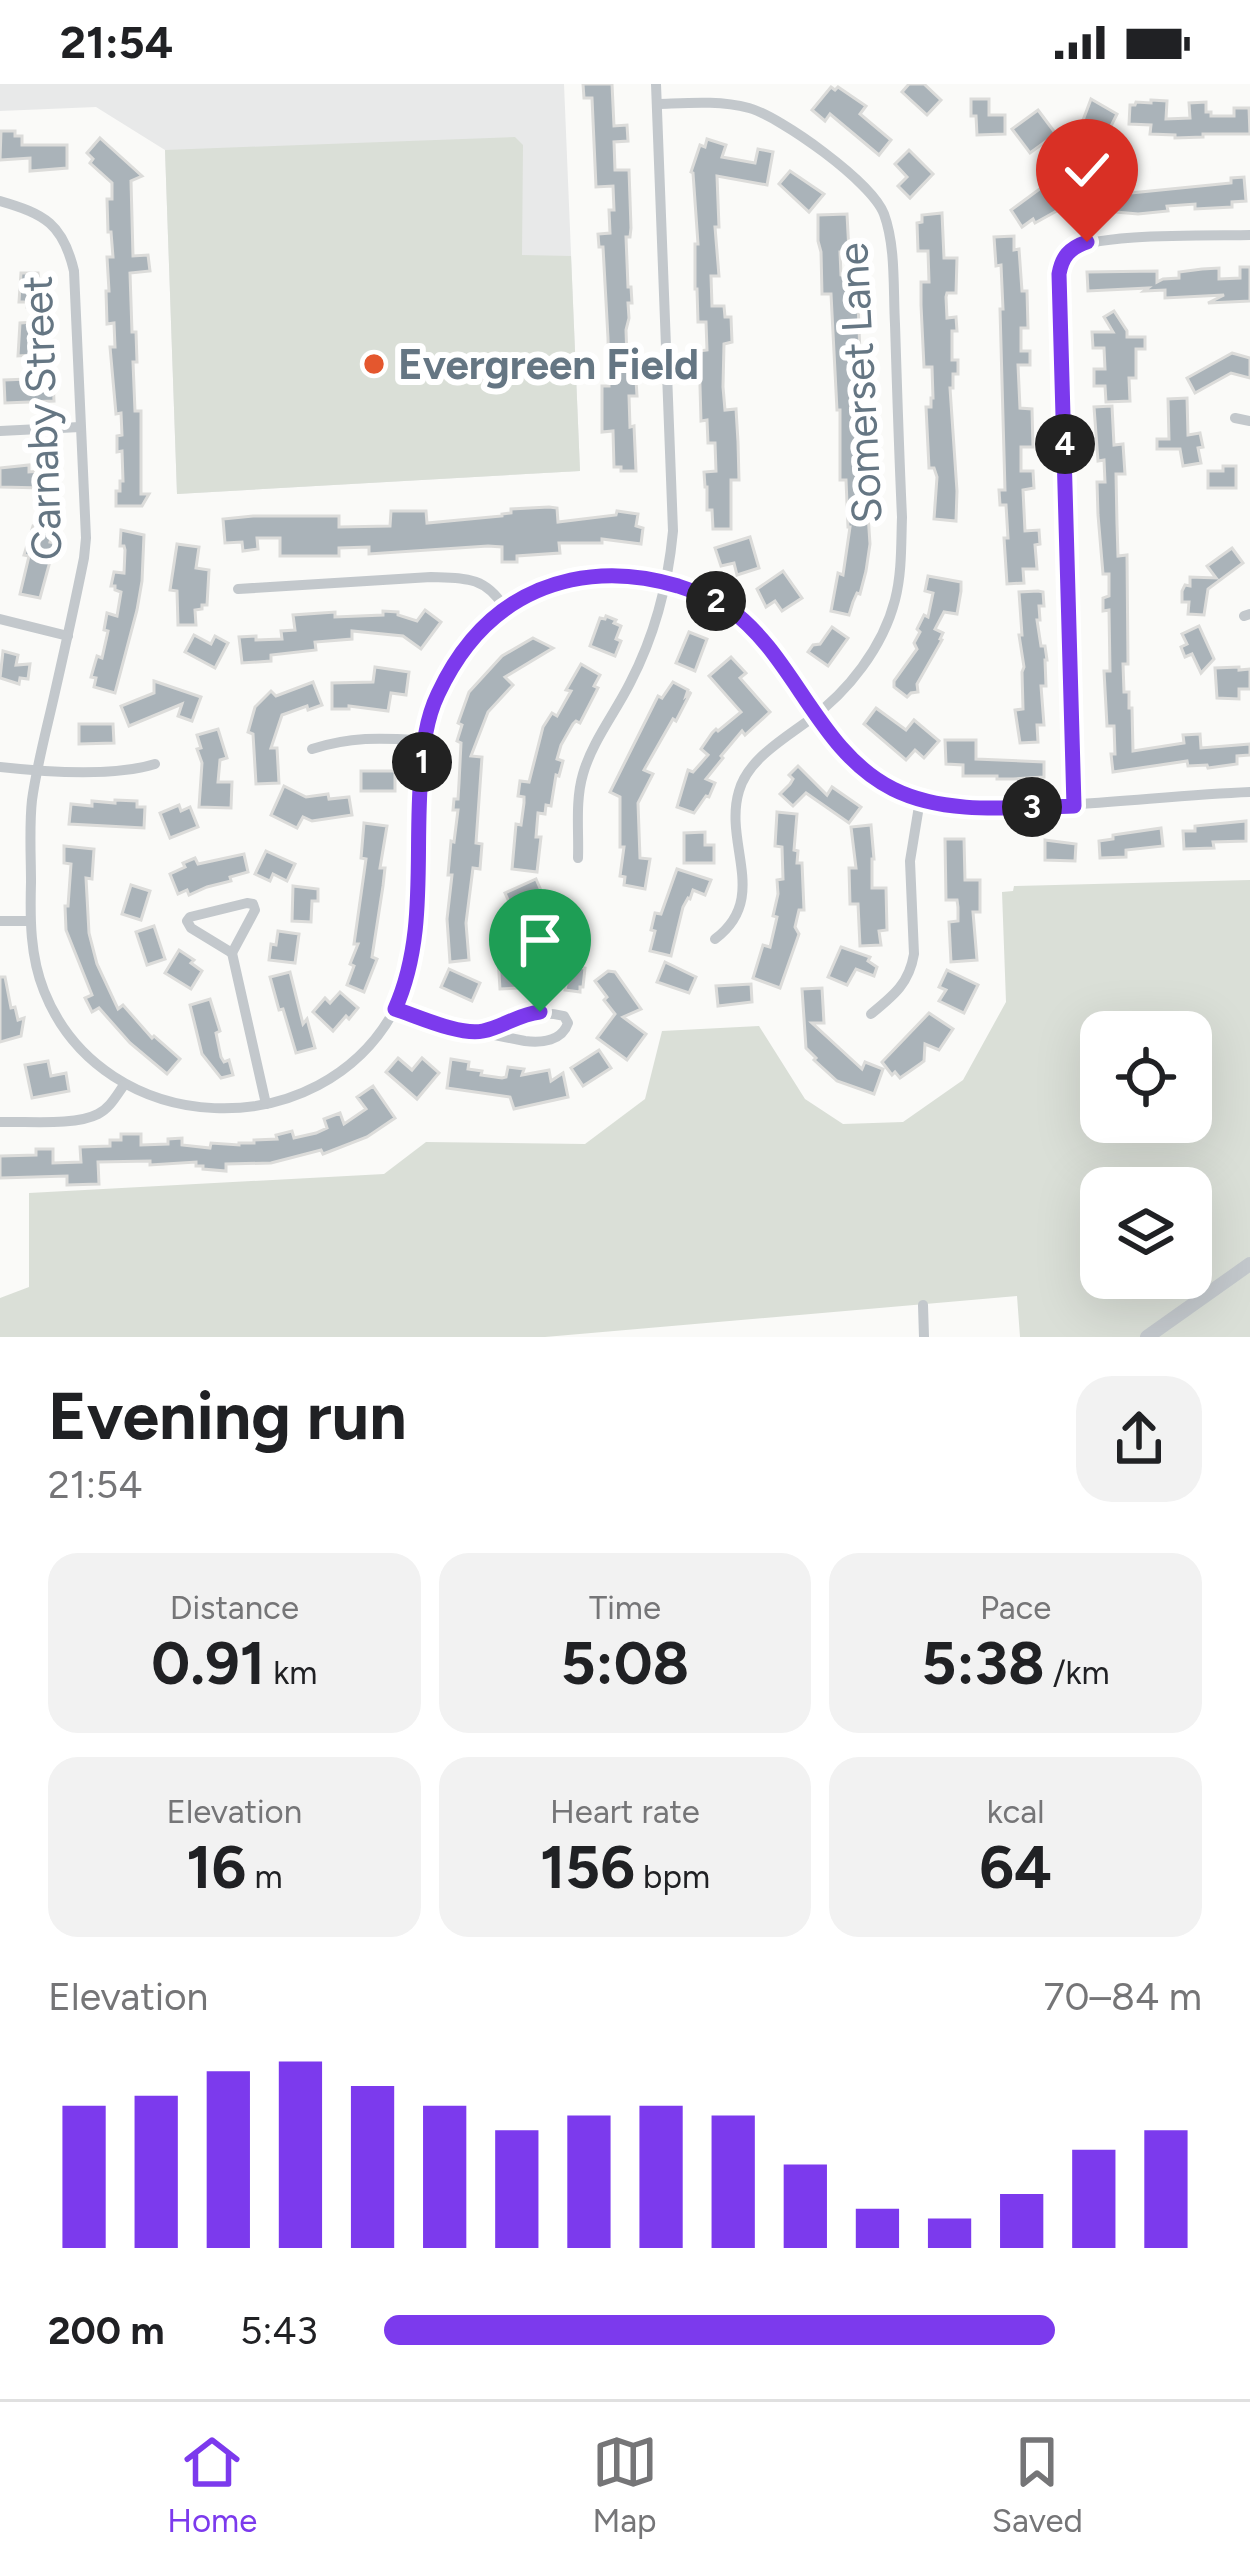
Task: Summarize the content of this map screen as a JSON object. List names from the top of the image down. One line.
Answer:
{"streets":{"street":["Somerset Lane","Carnaby Street"]},"places":["Evergreen Field"],"page":{"status":"21:54","pins":["4","2","1","3"],"heading":["Evening run","21:54"],"stats":[["Distance","0.91 km"],["Time","5:08"],["Pace","5:38 /km"],["Elevation","16 m"],["Heart rate","156 bpm"],["kcal","64"]],"chart":["Elevation","70–84 m"],"list":[{"name":"200 m","note":"5:43"}],"tabs":["Home","Map","Saved"]}}
